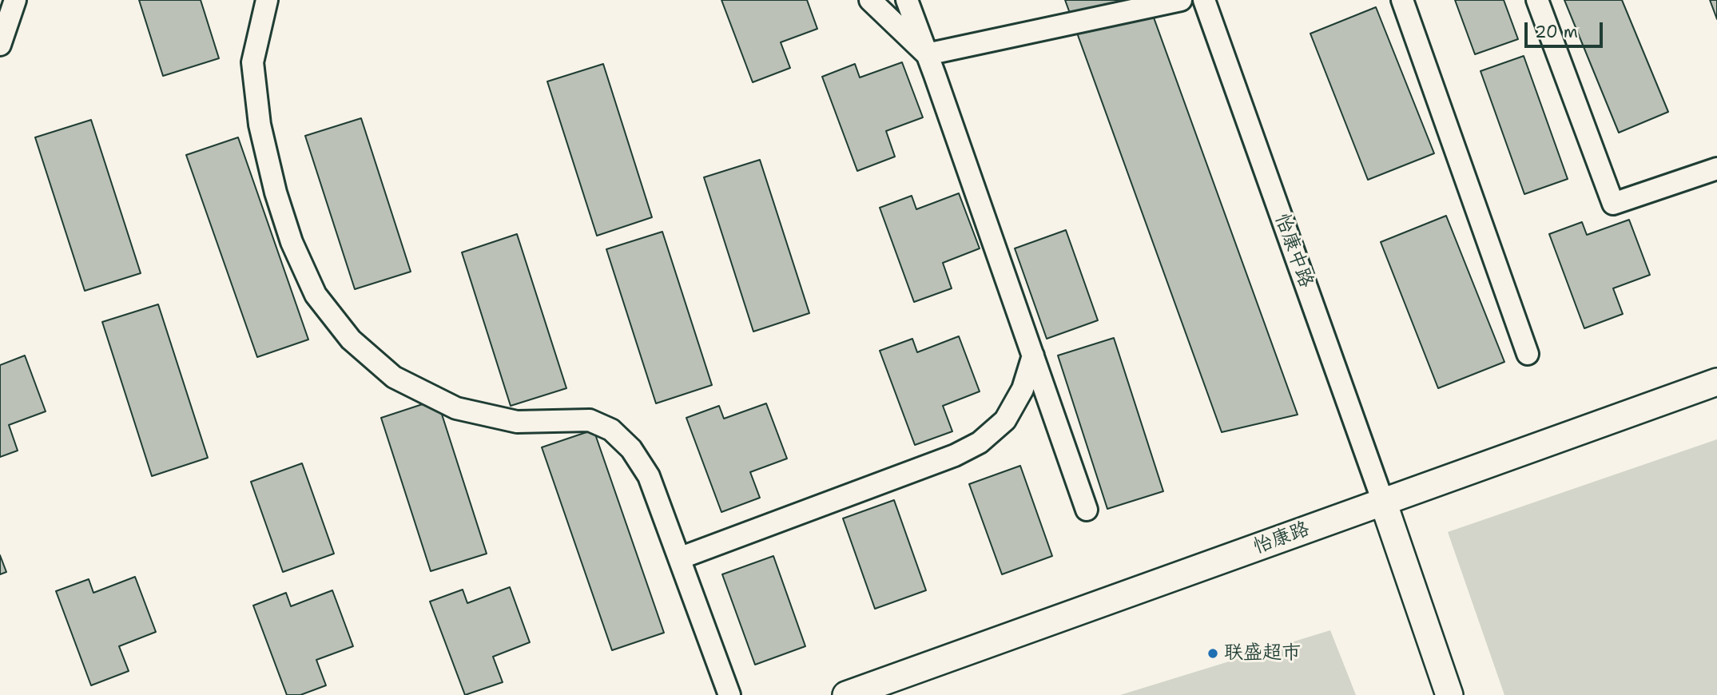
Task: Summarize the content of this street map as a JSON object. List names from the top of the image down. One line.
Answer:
{"streets":{"street":["怡康中路","怡康路"]},"crossings":[["怡康中路","怡康路"]],"places":["联盛超市"],"scale_bar":"20 m"}
